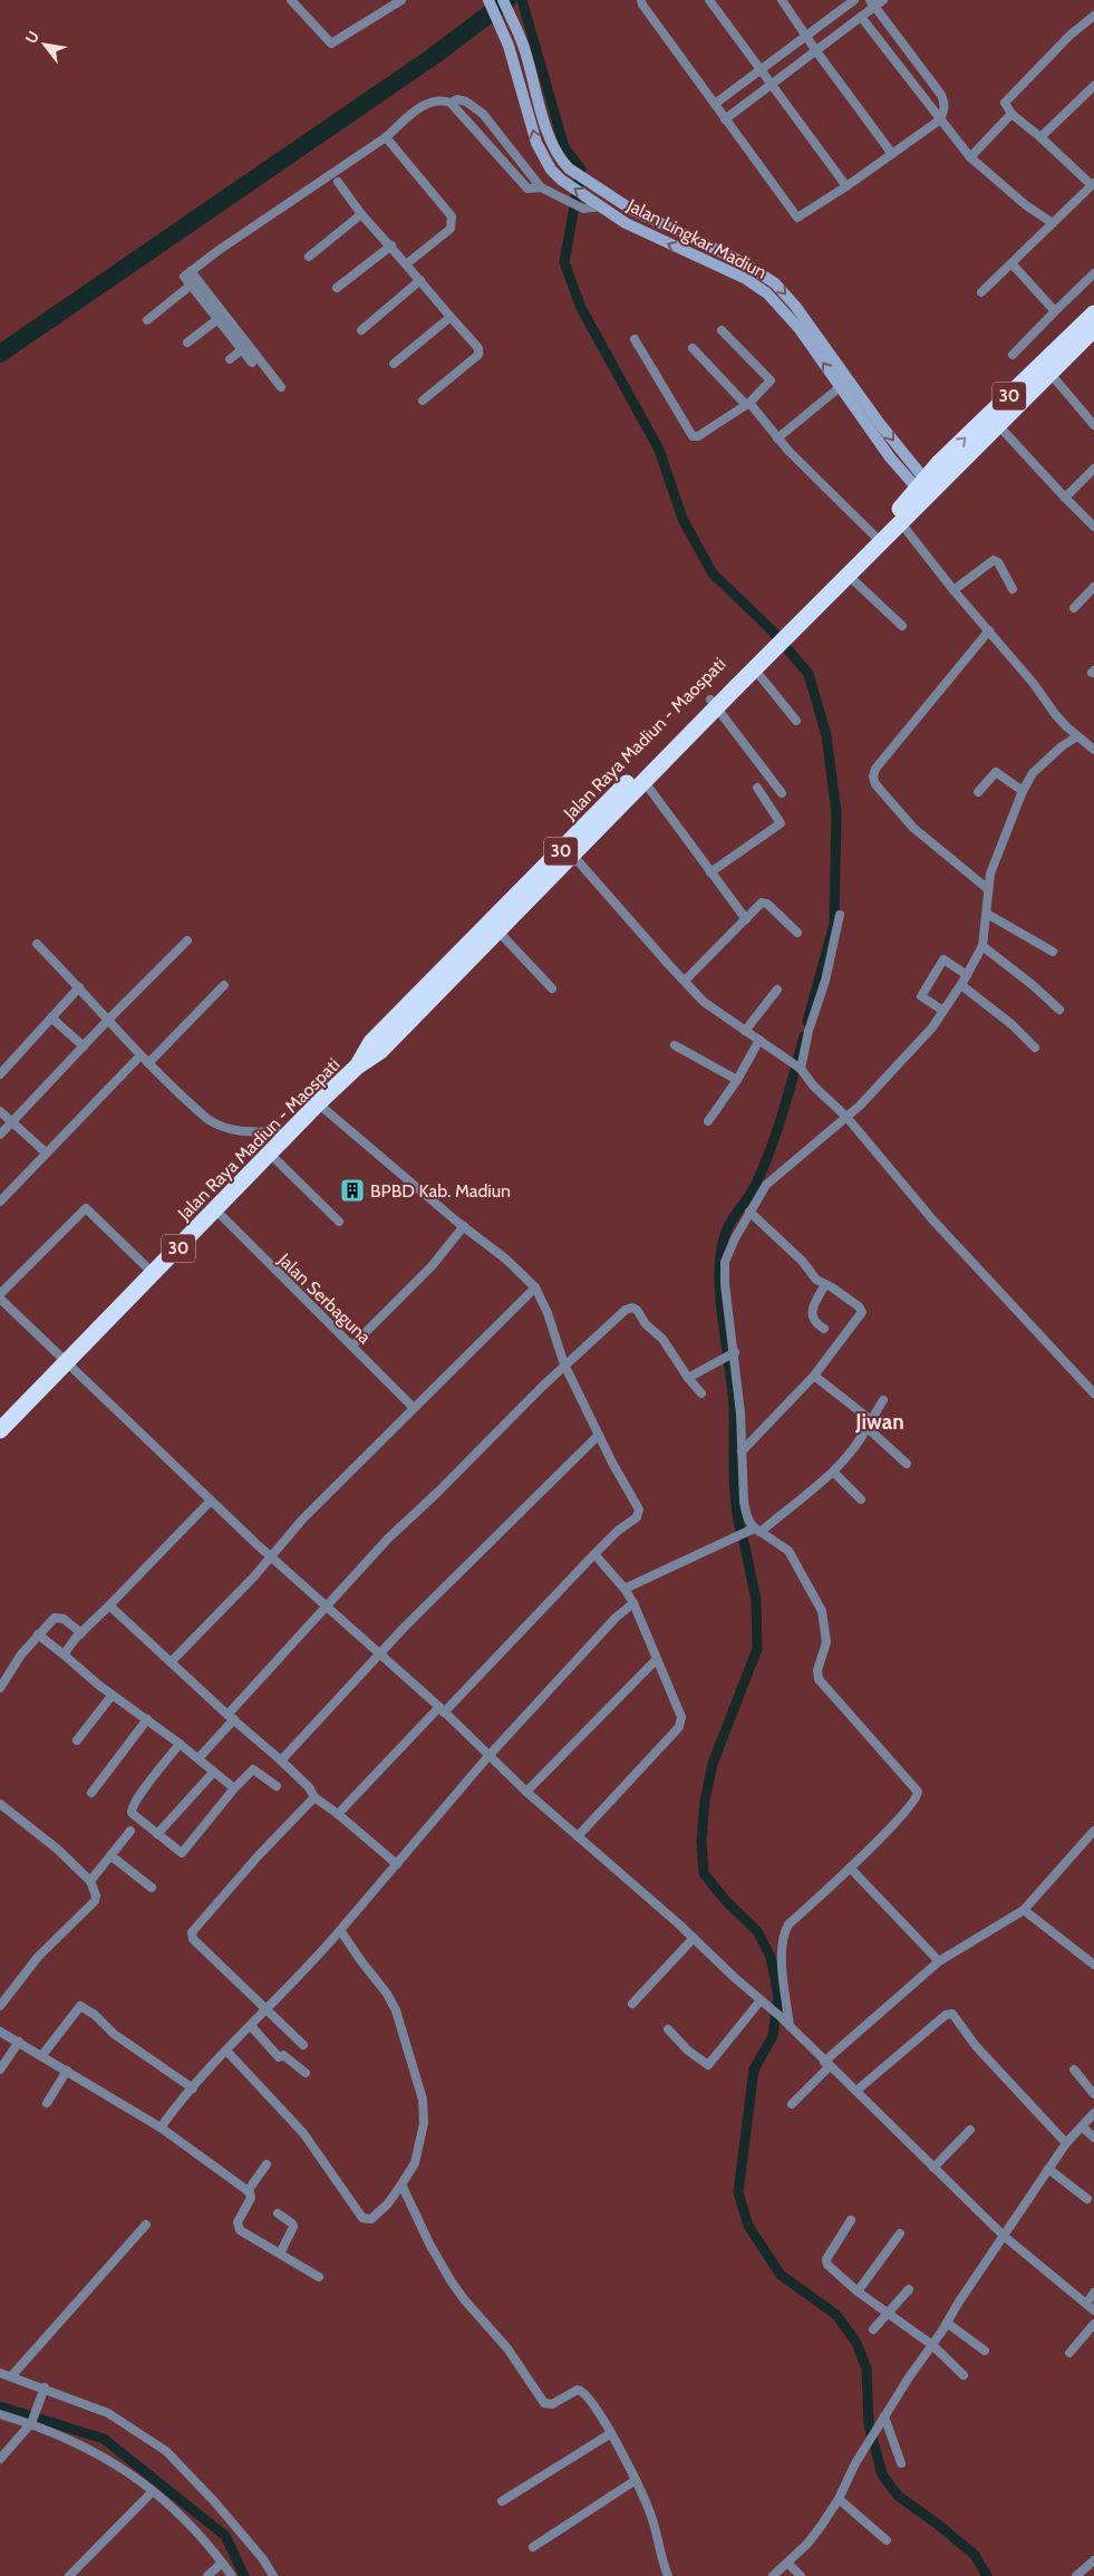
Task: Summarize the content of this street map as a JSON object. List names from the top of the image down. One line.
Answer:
{"streets":{"highway":["30","Jalan Raya Madiun - Maospati"],"main road":["Jalan Lingkar Madiun"],"street":["Jalan Serbaguna"]},"crossings":[["Jalan Lingkar Madiun","30"],["Jalan Lingkar Madiun","Jalan Raya Madiun - Maospati"],["30","Jalan Raya Madiun - Maospati"],["Jalan Raya Madiun - Maospati","Jalan Serbaguna"]],"districts":["Jiwan"],"places":{"building":["BPBD Kab. Madiun"]},"north":"top left"}
